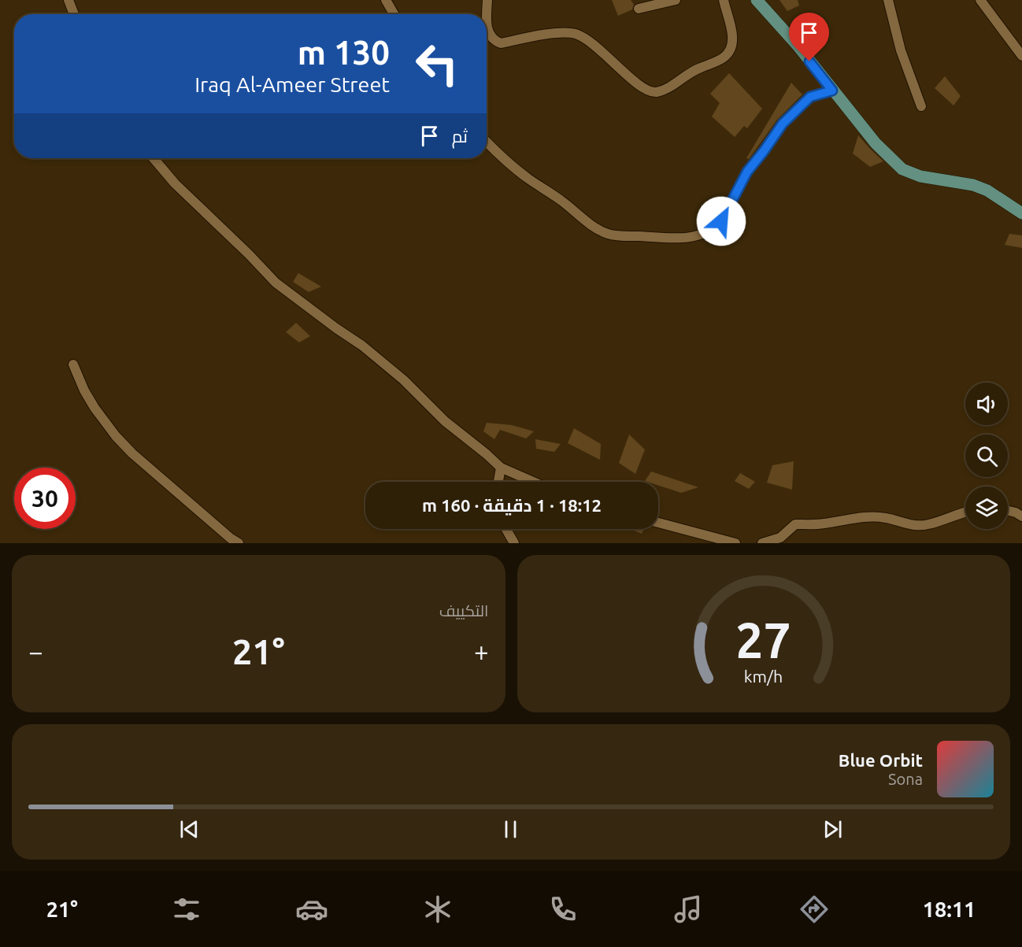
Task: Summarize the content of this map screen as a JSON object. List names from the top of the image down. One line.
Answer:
{"page":{"turn":["130 m","Iraq Al-Ameer Street"],"then":"ثم","limit":"30","trip":"18:12 · 1 دقيقة · 160 m","tile":"التكييف","heat":["−","21°","+"],"song":["Blue Orbit","Sona"],"tabs":["18:11","21°"],"gauge":["27","km/h"]}}
